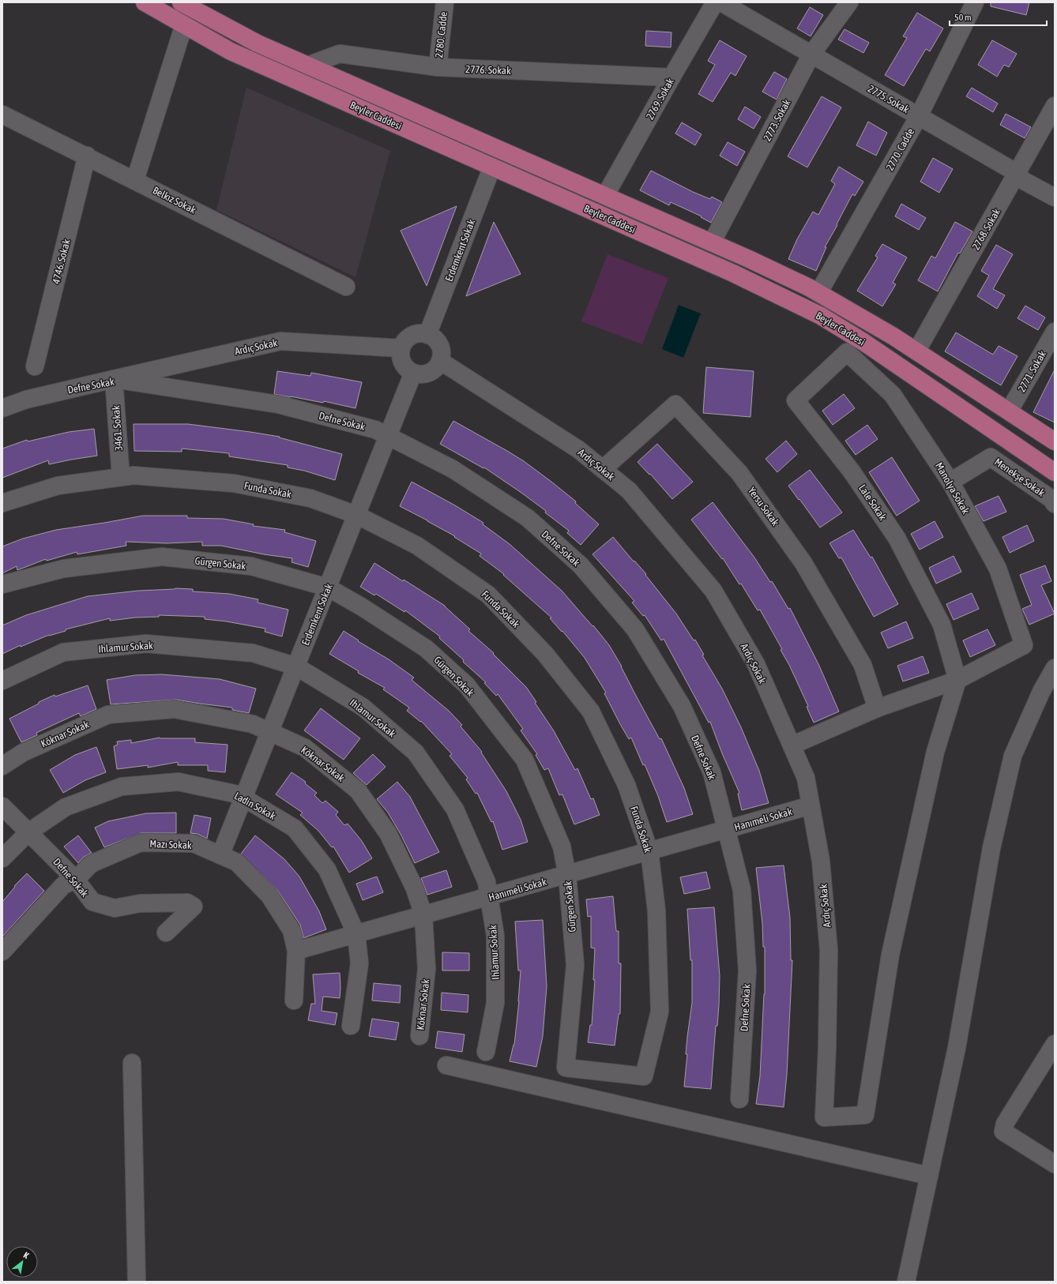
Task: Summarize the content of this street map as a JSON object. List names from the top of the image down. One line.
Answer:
{"streets":{"main road":["Beyler Caddesi"],"street":["2780. Cadde","2776. Sokak","2769. Sokak","2775. Sokak","2773. Sokak","2770. Cadde","Belkız Sokak","2768. Sokak","Erdemkent Sokak","4746. Sokak","Ardıç Sokak","2771. Sokak","Defne Sokak","3461. Sokak","Menekşe Sokak","Manolya Sokak","Funda Sokak","Lale Sokak","Yersu Sokak","Gürgen Sokak","Ihlamur Sokak","Köknar Sokak","Ladin Sokak","Hanımeli Sokak","Mazı Sokak"]},"crossings":[["2780. Cadde","2776. Sokak"],["2776. Sokak","2769. Sokak"],["2776. Sokak","Beyler Caddesi"],["2769. Sokak","Beyler Caddesi"],["2775. Sokak","2773. Sokak"],["2775. Sokak","2770. Cadde"],["2775. Sokak","2768. Sokak"],["Beyler Caddesi","2773. Sokak"],["Beyler Caddesi","2770. Cadde"],["Beyler Caddesi","2768. Sokak"],["Beyler Caddesi","Erdemkent Sokak"],["Beyler Caddesi","2771. Sokak"],["Belkız Sokak","4746. Sokak"],["Erdemkent Sokak","Ardıç Sokak"],["Erdemkent Sokak","Defne Sokak"],["Erdemkent Sokak","Funda Sokak"],["Erdemkent Sokak","Gürgen Sokak"],["Erdemkent Sokak","Ihlamur Sokak"],["Erdemkent Sokak","Köknar Sokak"],["Erdemkent Sokak","Ladin Sokak"],["Erdemkent Sokak","Mazı Sokak"],["Ardıç Sokak","Defne Sokak"],["Ardıç Sokak","3461. Sokak"],["Ardıç Sokak","Manolya Sokak"],["Ardıç Sokak","Lale Sokak"],["Ardıç Sokak","Yersu Sokak"],["Ardıç Sokak","Hanımeli Sokak"],["Defne Sokak","3461. Sokak"],["Defne Sokak","Ladin Sokak"],["Defne Sokak","Hanımeli Sokak"],["Defne Sokak","Mazı Sokak"],["3461. Sokak","Funda Sokak"],["Menekşe Sokak","Manolya Sokak"],["Manolya Sokak","Lale Sokak"],["Funda Sokak","Gürgen Sokak"],["Funda Sokak","Hanımeli Sokak"],["Gürgen Sokak","Hanımeli Sokak"],["Ihlamur Sokak","Hanımeli Sokak"],["Köknar Sokak","Hanımeli Sokak"],["Ladin Sokak","Hanımeli Sokak"],["Hanımeli Sokak","Mazı Sokak"]],"scale_bar":"50 m","north":"top right"}
